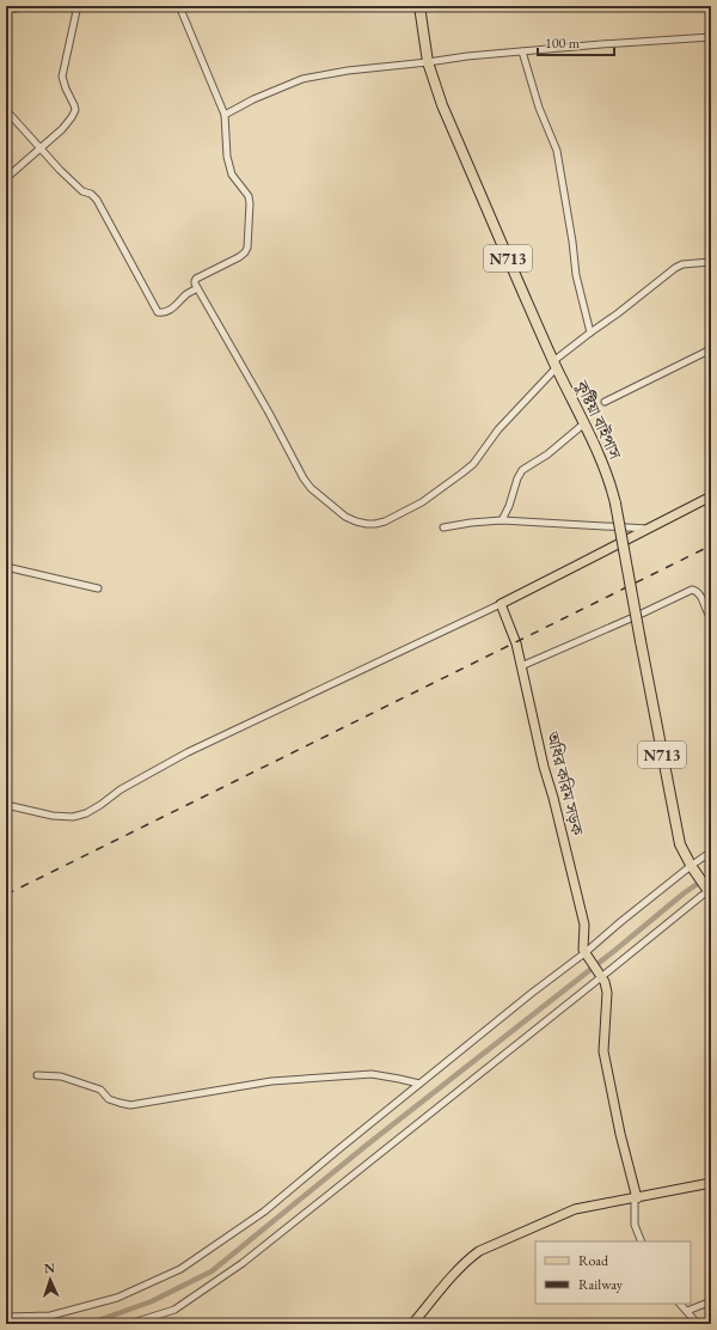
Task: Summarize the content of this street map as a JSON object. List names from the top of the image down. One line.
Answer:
{"streets":{"highway":["N713","কুষ্টিয়া বাইপাস"],"main road":["অধির করিম সড়ক"]},"legend":["Road","Railway"],"scale_bar":"100 m","north":"top"}
